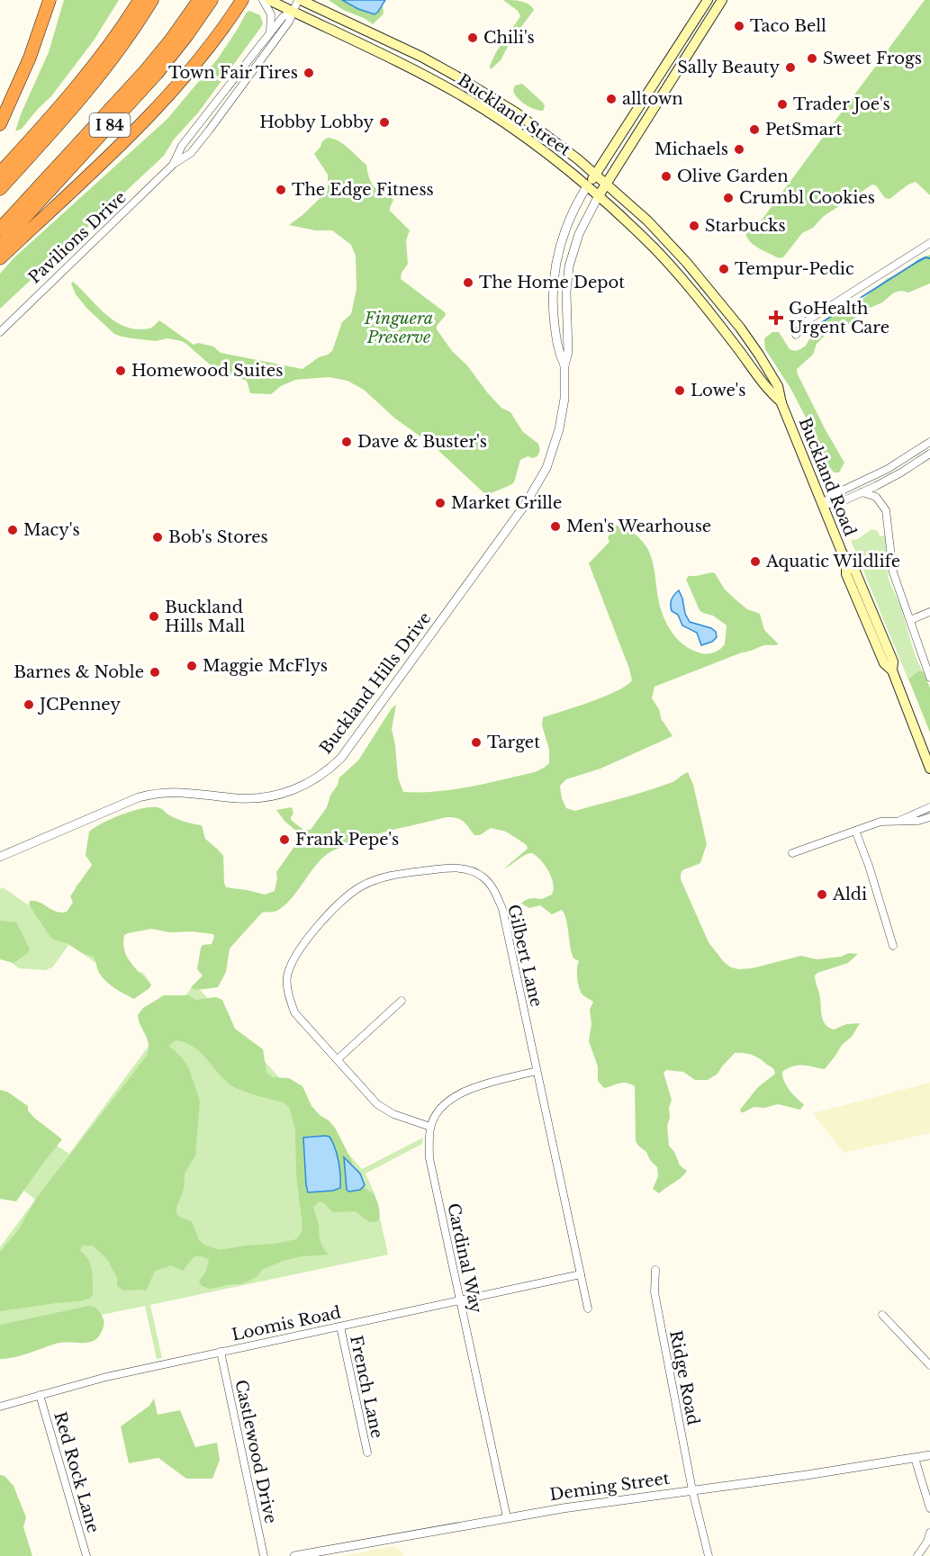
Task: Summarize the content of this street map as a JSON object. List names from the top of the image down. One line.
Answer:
{"streets":{"highway":["I 84"],"main road":["Buckland Street","Buckland Road"],"street":["Pavilions Drive","Buckland Hills Drive","Gilbert Lane","Cardinal Way","Loomis Road","Ridge Road","French Lane","Castlewood Drive","Red Rock Lane","Deming Street"]},"crossings":[["Buckland Street","Pavilions Drive"],["Buckland Street","Buckland Road"],["Buckland Street","Buckland Hills Drive"],["Gilbert Lane","Cardinal Way"],["Gilbert Lane","Loomis Road"],["Cardinal Way","Loomis Road"],["Cardinal Way","Deming Street"],["Loomis Road","French Lane"],["Loomis Road","Castlewood Drive"],["Loomis Road","Red Rock Lane"],["Ridge Road","Deming Street"]],"parks":["Finguera Preserve"],"places":{"other":["Taco Bell","Chili's","Sweet Frogs","Sally Beauty","Town Fair Tires","alltown","Trader Joe's","Hobby Lobby","PetSmart","Michaels","Olive Garden","The Edge Fitness","Crumbl Cookies","Starbucks","Tempur-Pedic","The Home Depot","Homewood Suites","Lowe's","Dave & Buster's","Market Grille","Men's Wearhouse","Macy's","Bob's Stores","Aquatic Wildlife","Buckland Hills Mall","Maggie McFlys","Barnes & Noble","JCPenney","Target","Frank Pepe's","Aldi"],"health":["GoHealth Urgent Care"]}}
